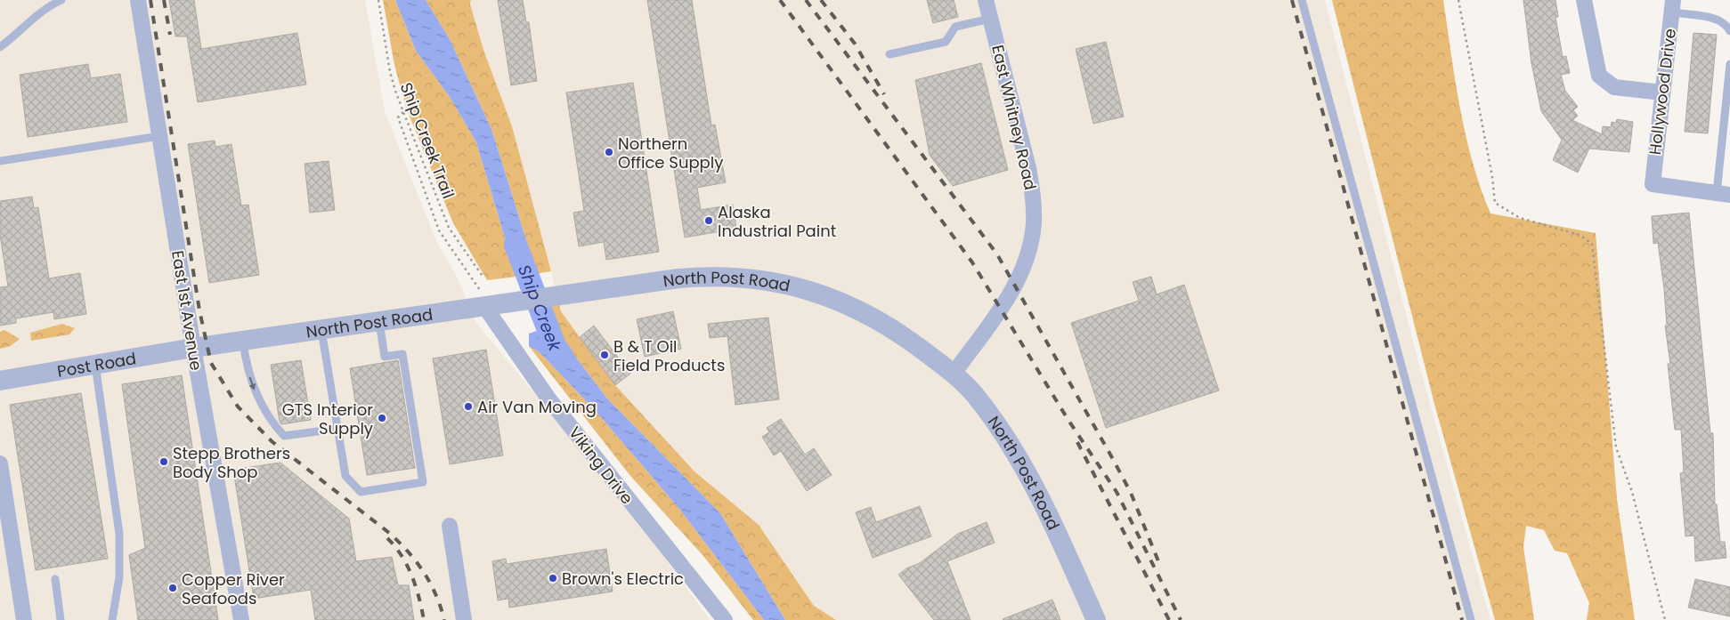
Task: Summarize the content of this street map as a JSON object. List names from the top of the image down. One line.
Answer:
{"streets":{"street":["Hollywood Drive","East Whitney Road","North Post Road","East 1st Avenue","Post Road","Viking Drive"],"path":["Ship Creek Trail"]},"crossings":[["East Whitney Road","North Post Road"],["North Post Road","East 1st Avenue"],["North Post Road","Post Road"],["North Post Road","Viking Drive"],["East 1st Avenue","Post Road"]],"water":["Ship Creek"],"places":["Northern Office Supply","Alaska Industrial Paint","B & T Oil Field Products","Air Van Moving","GTS Interior Supply","Stepp Brothers Body Shop","Brown's Electric","Copper River Seafoods"]}
